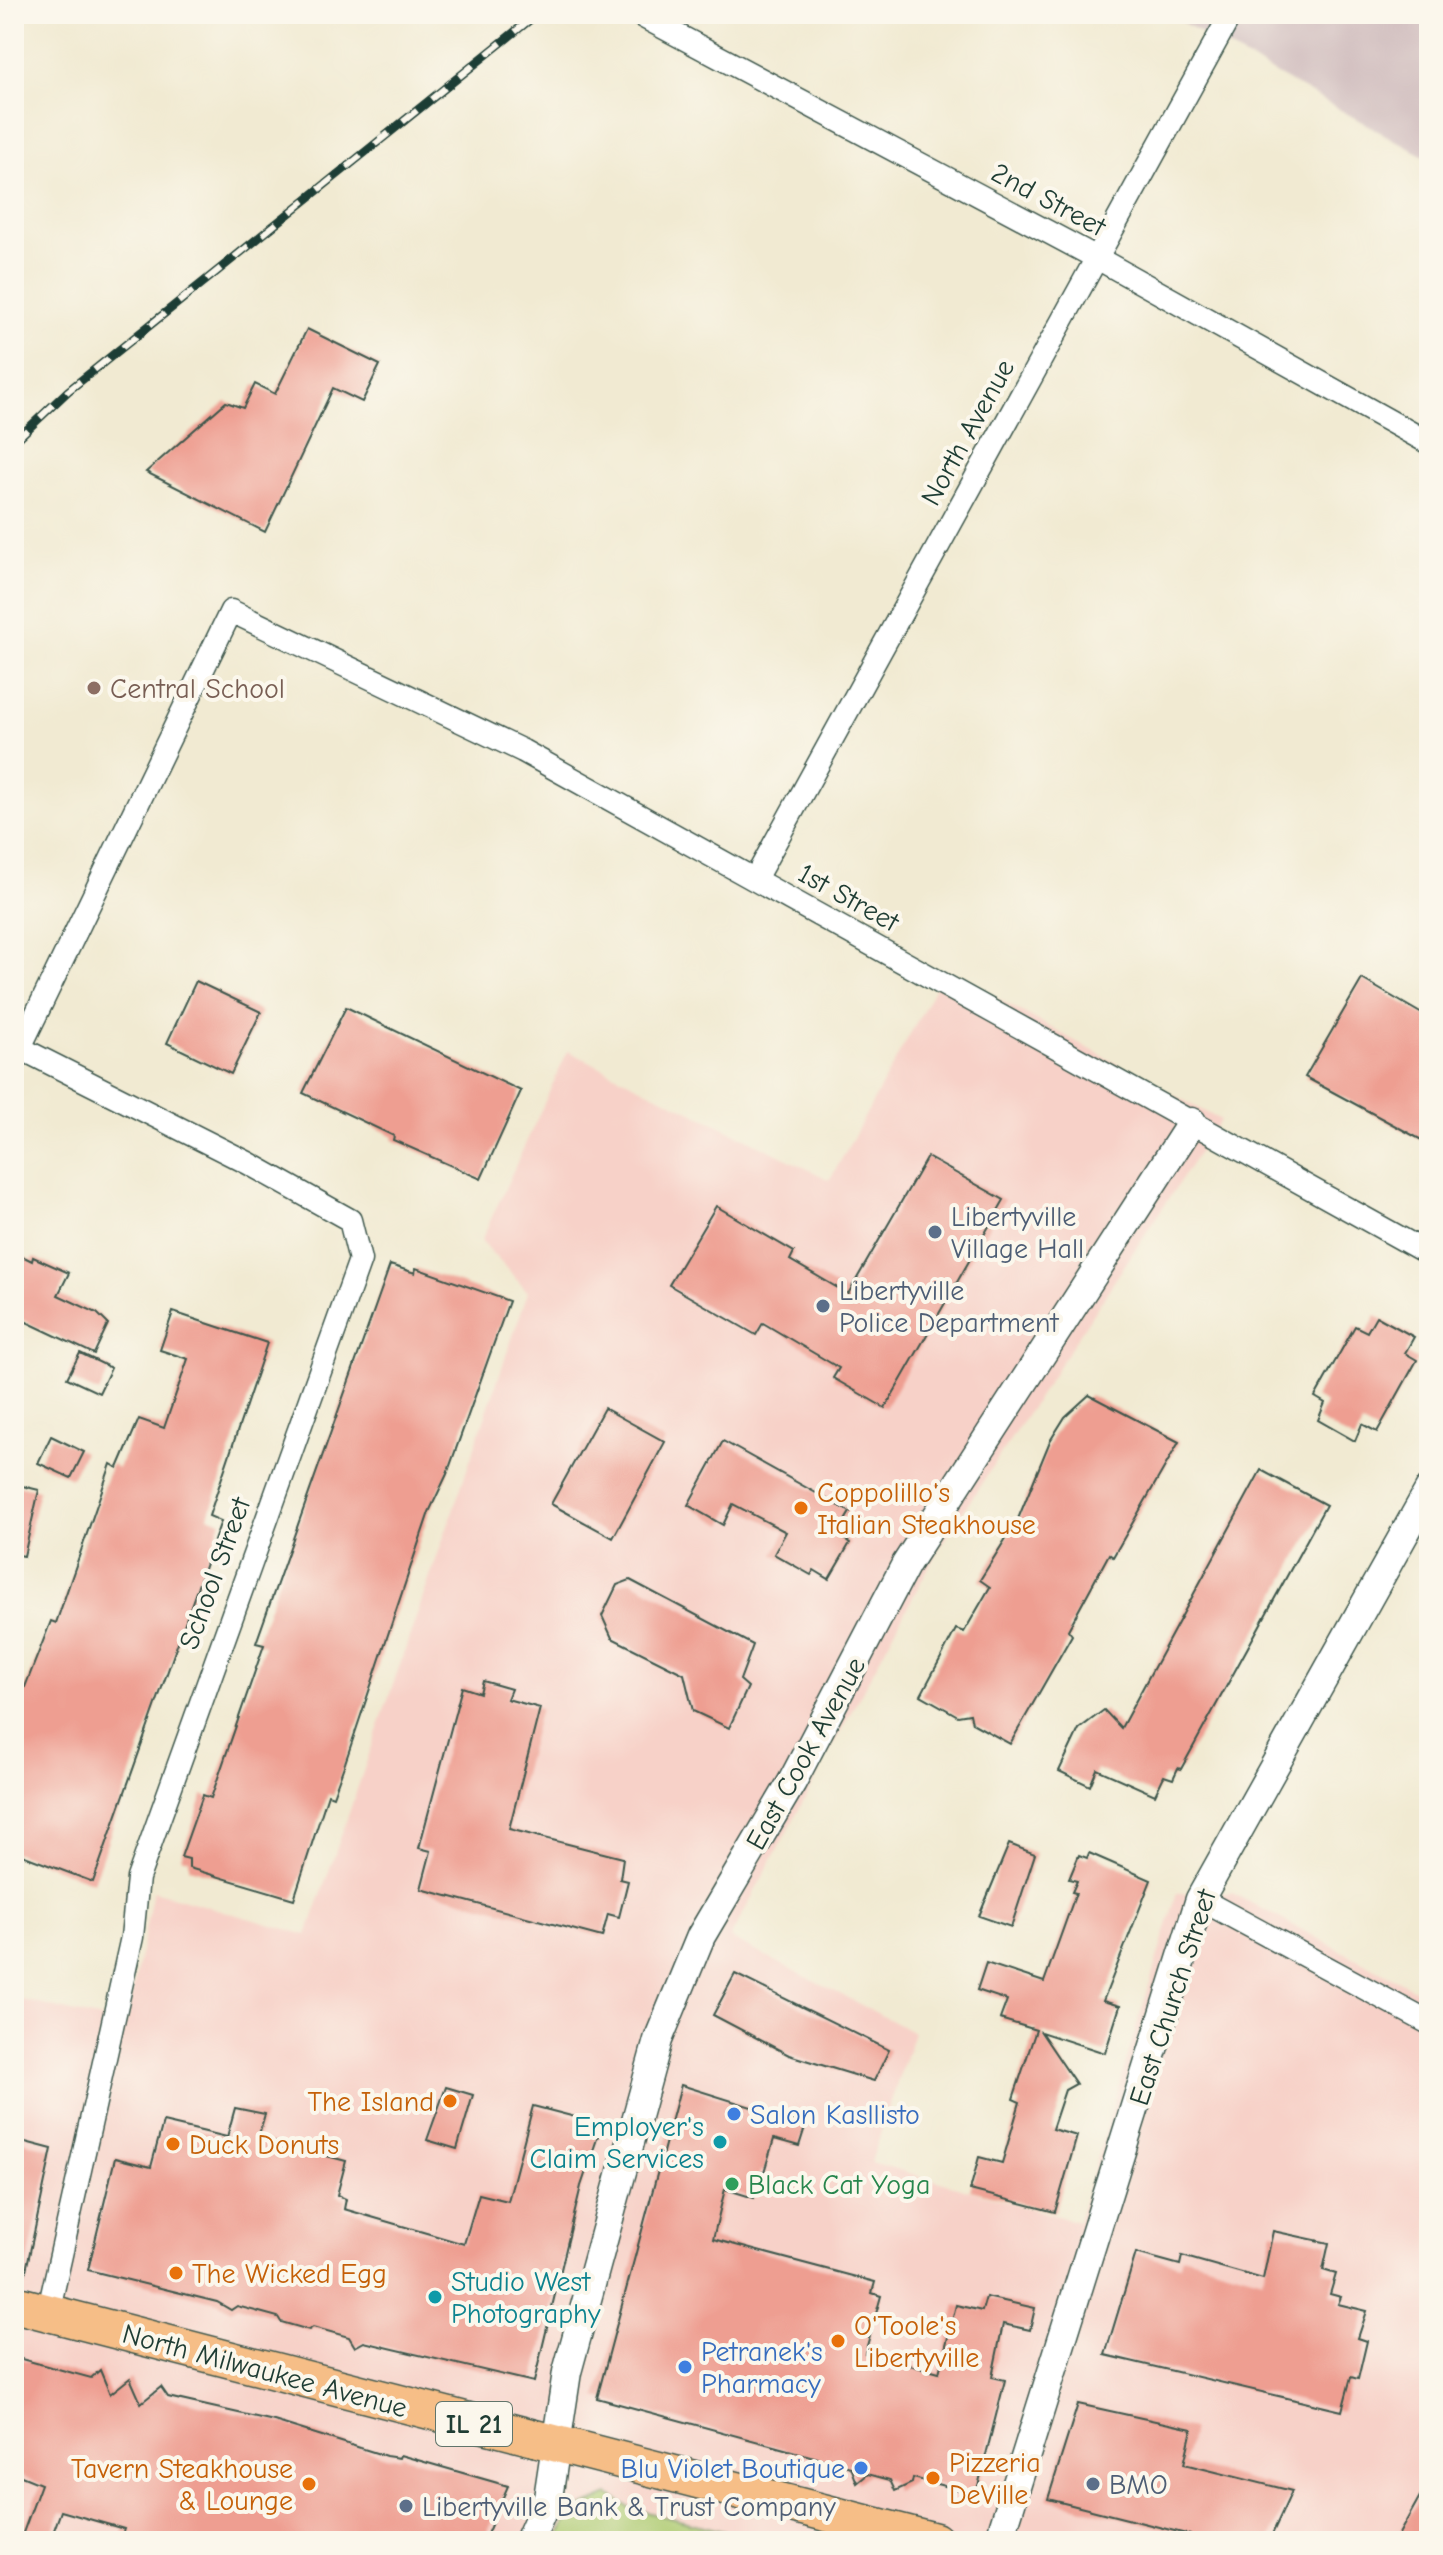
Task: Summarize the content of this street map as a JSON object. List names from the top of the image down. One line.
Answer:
{"streets":{"main road":["North Milwaukee Avenue","IL 21"],"street":["2nd Street","North Avenue","1st Street","School Street","East Cook Avenue","East Church Street"]},"crossings":[["2nd Street","North Avenue"],["North Avenue","1st Street"],["1st Street","School Street"],["1st Street","East Cook Avenue"],["School Street","North Milwaukee Avenue"],["East Cook Avenue","North Milwaukee Avenue"]],"places":["Central School","Libertyville Village Hall","Libertyville Police Department","Coppolillo's Italian Steakhouse","The Island","Salon Kasllisto","Employer's Claim Services","Duck Donuts","Black Cat Yoga","The Wicked Egg","Studio West Photography","O'Toole's Libertyville","Petranek's Pharmacy","Blu Violet Boutique","Pizzeria DeVille","Tavern Steakhouse & Lounge","BMO","Libertyville Bank & Trust Company"]}
